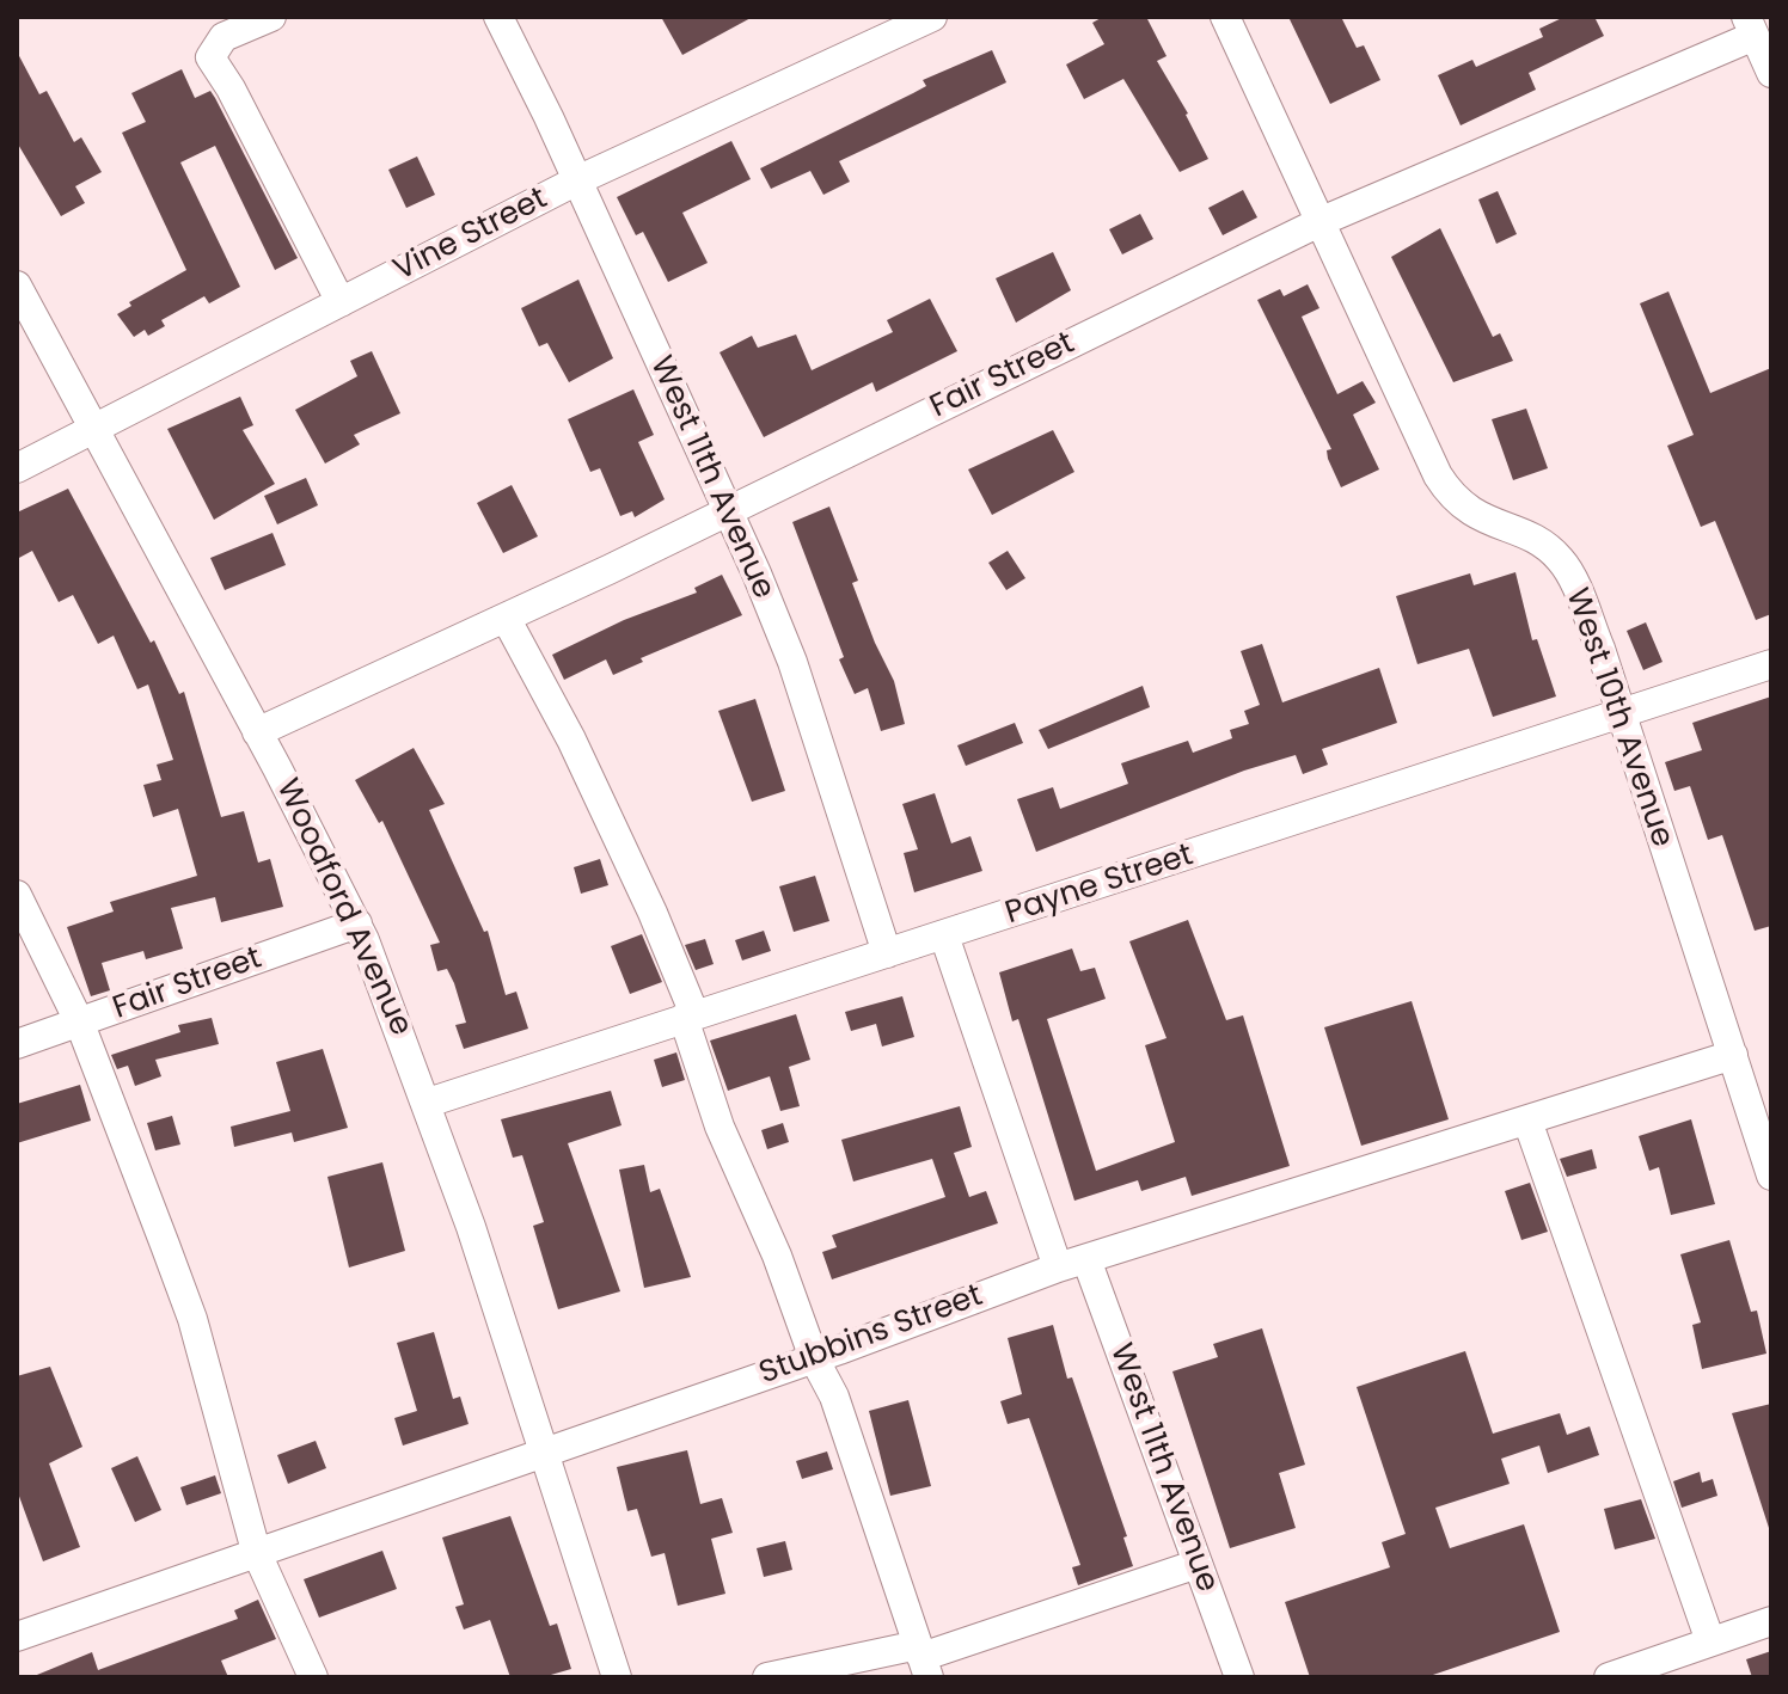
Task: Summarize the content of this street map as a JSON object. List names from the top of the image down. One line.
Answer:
{"streets":{"street":["Vine Street","Fair Street","West 11th Avenue","West 10th Avenue","Payne Street","Woodford Avenue","Stubbins Street"]},"crossings":[["Vine Street","West 11th Avenue"],["Vine Street","Woodford Avenue"],["Fair Street","West 11th Avenue"],["Fair Street","West 10th Avenue"],["Fair Street","Woodford Avenue"],["West 11th Avenue","Payne Street"],["West 11th Avenue","Stubbins Street"],["West 10th Avenue","Payne Street"],["West 10th Avenue","Stubbins Street"],["Payne Street","Woodford Avenue"],["Woodford Avenue","Stubbins Street"]]}
